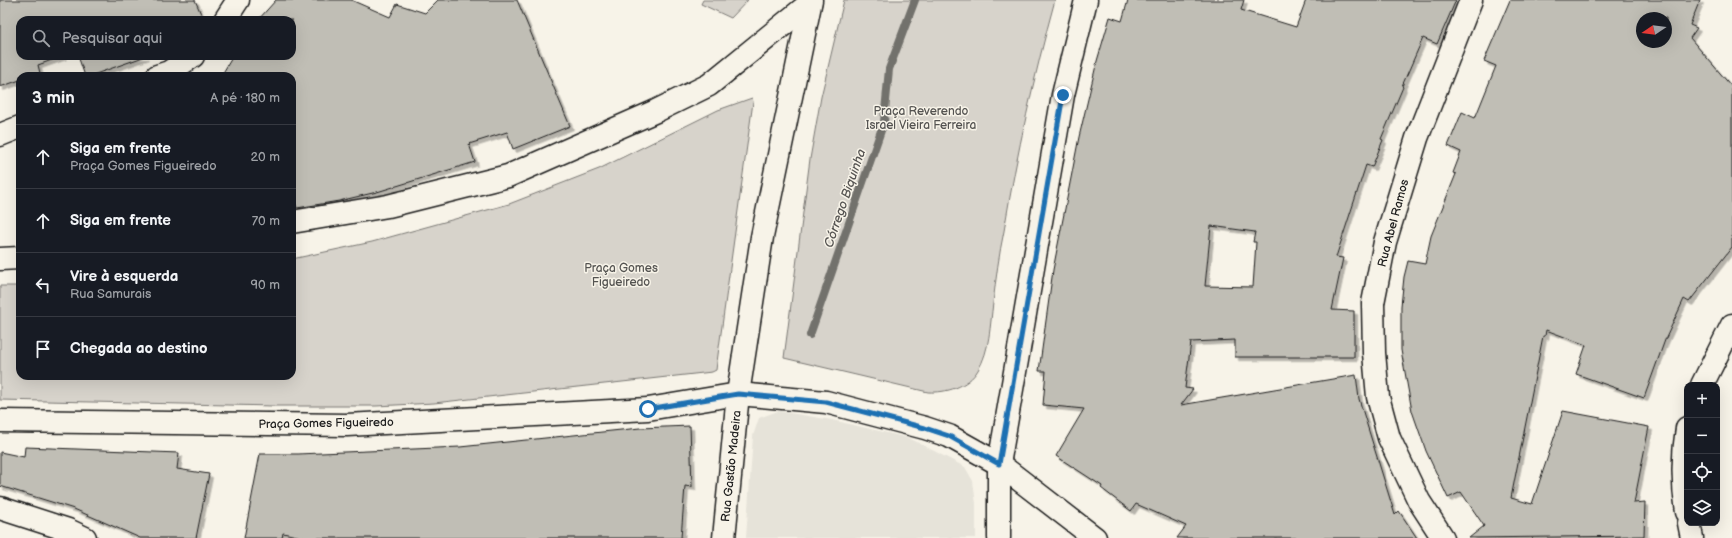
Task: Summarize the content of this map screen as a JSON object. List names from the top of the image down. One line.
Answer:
{"streets":{"street":["Rua Abel Ramos","Praça Gomes Figueiredo","Rua Gastão Madeira"]},"crossings":[["Praça Gomes Figueiredo","Rua Gastão Madeira"]],"water":["Córrego Biquinha"],"parks":["Praça Reverendo Israel Vieira Ferreira","Praça Gomes Figueiredo"],"north":"left","page":{"search":"Pesquisar aqui","heading":["3 min","A pé · 180 m"],"list":[["Siga em frente","Praça Gomes Figueiredo","20 m"],["Siga em frente","70 m"],["Vire à esquerda","Rua Samurais","90 m"],"Chegada ao destino"],"map_buttons":["+","−"]}}
